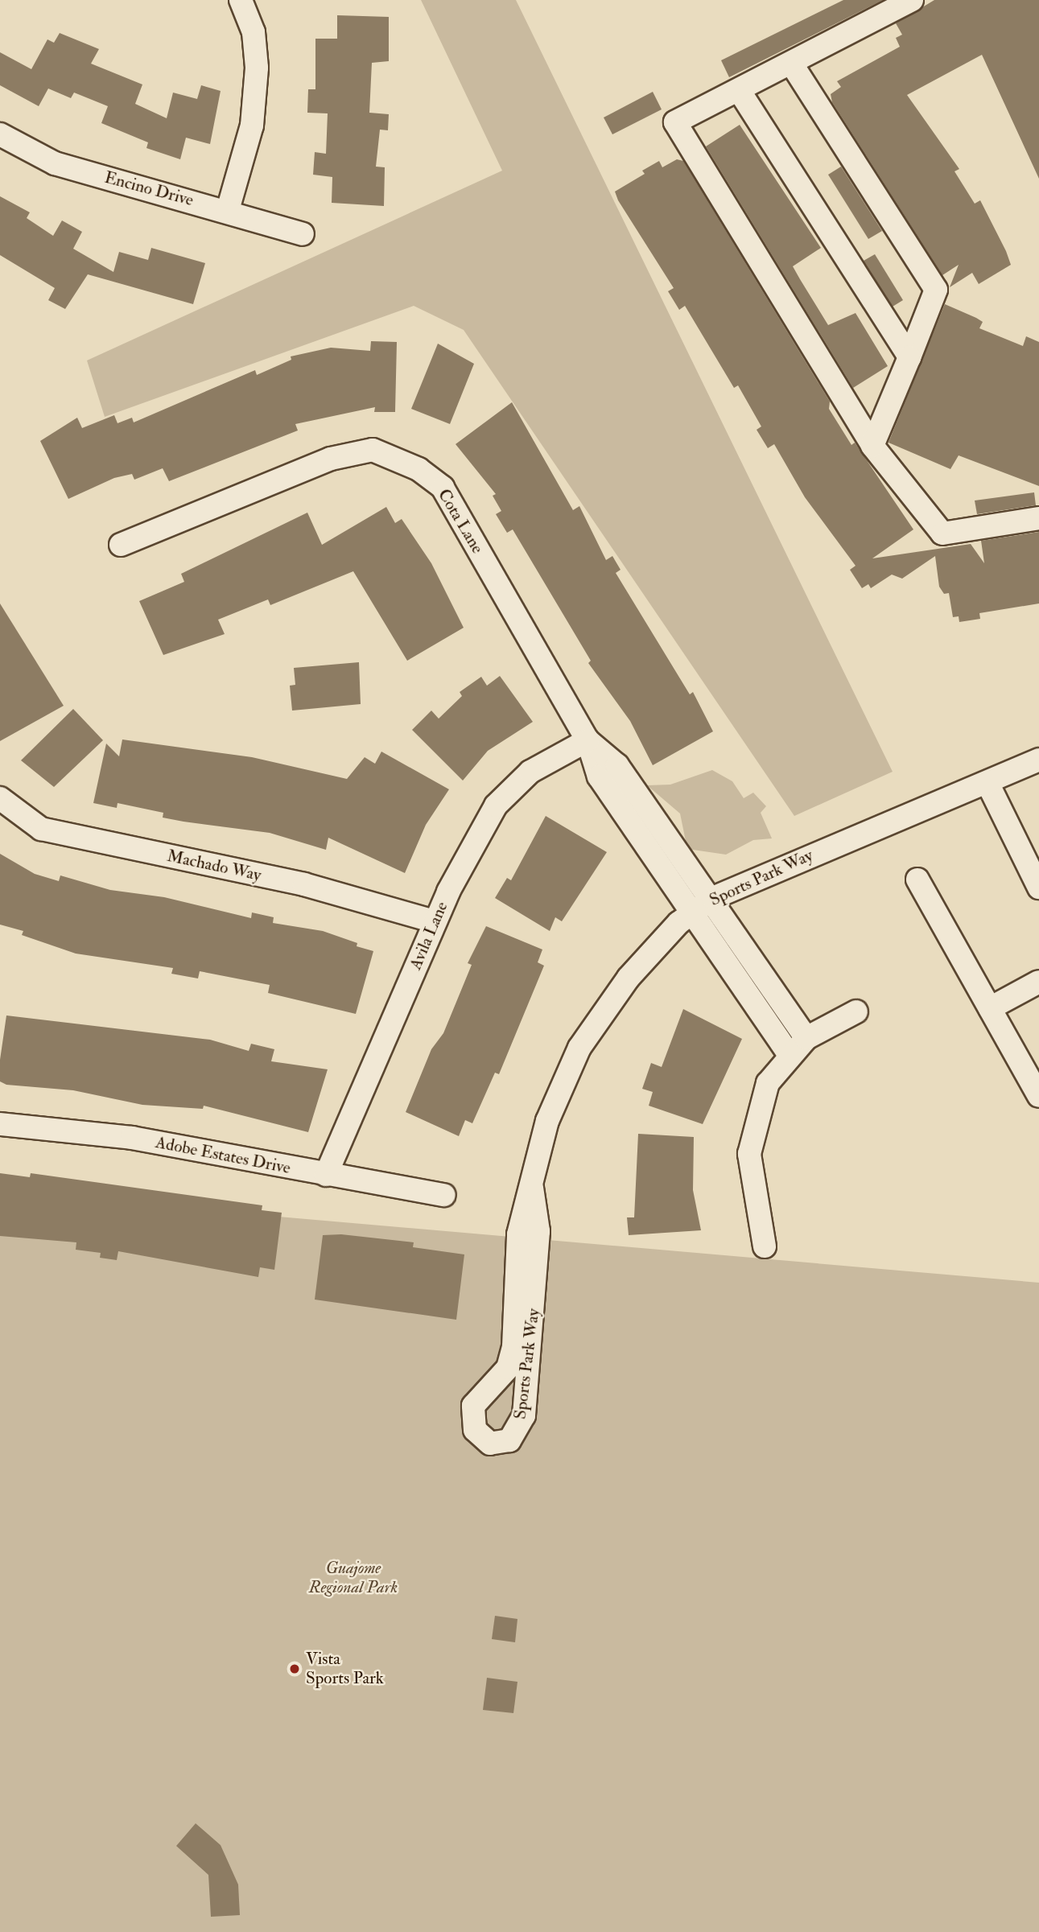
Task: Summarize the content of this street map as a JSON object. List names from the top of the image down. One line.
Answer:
{"streets":{"street":["Encino Drive","Cota Lane","Machado Way","Sports Park Way","Avila Lane","Adobe Estates Drive"]},"crossings":[["Cota Lane","Sports Park Way"],["Cota Lane","Avila Lane"],["Machado Way","Avila Lane"],["Avila Lane","Adobe Estates Drive"]],"parks":["Guajome Regional Park"],"places":["Vista Sports Park"]}
